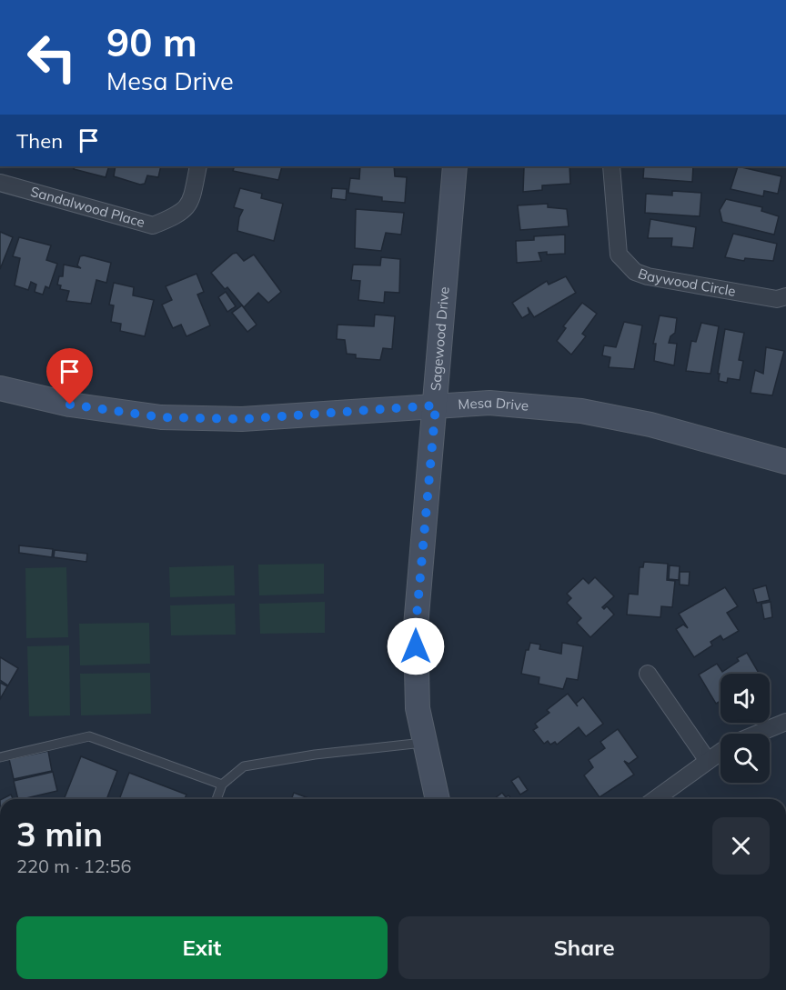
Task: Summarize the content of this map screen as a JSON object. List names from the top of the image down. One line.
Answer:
{"streets":{"main road":["Sagewood Drive","Mesa Drive"],"street":["Sandalwood Place","Baywood Circle"]},"crossings":[["Sagewood Drive","Mesa Drive"]],"page":{"turn":["90 m","Mesa Drive"],"then":"Then","heading":["3 min","220 m · 12:56"],"buttons":["Exit","Share"]}}
